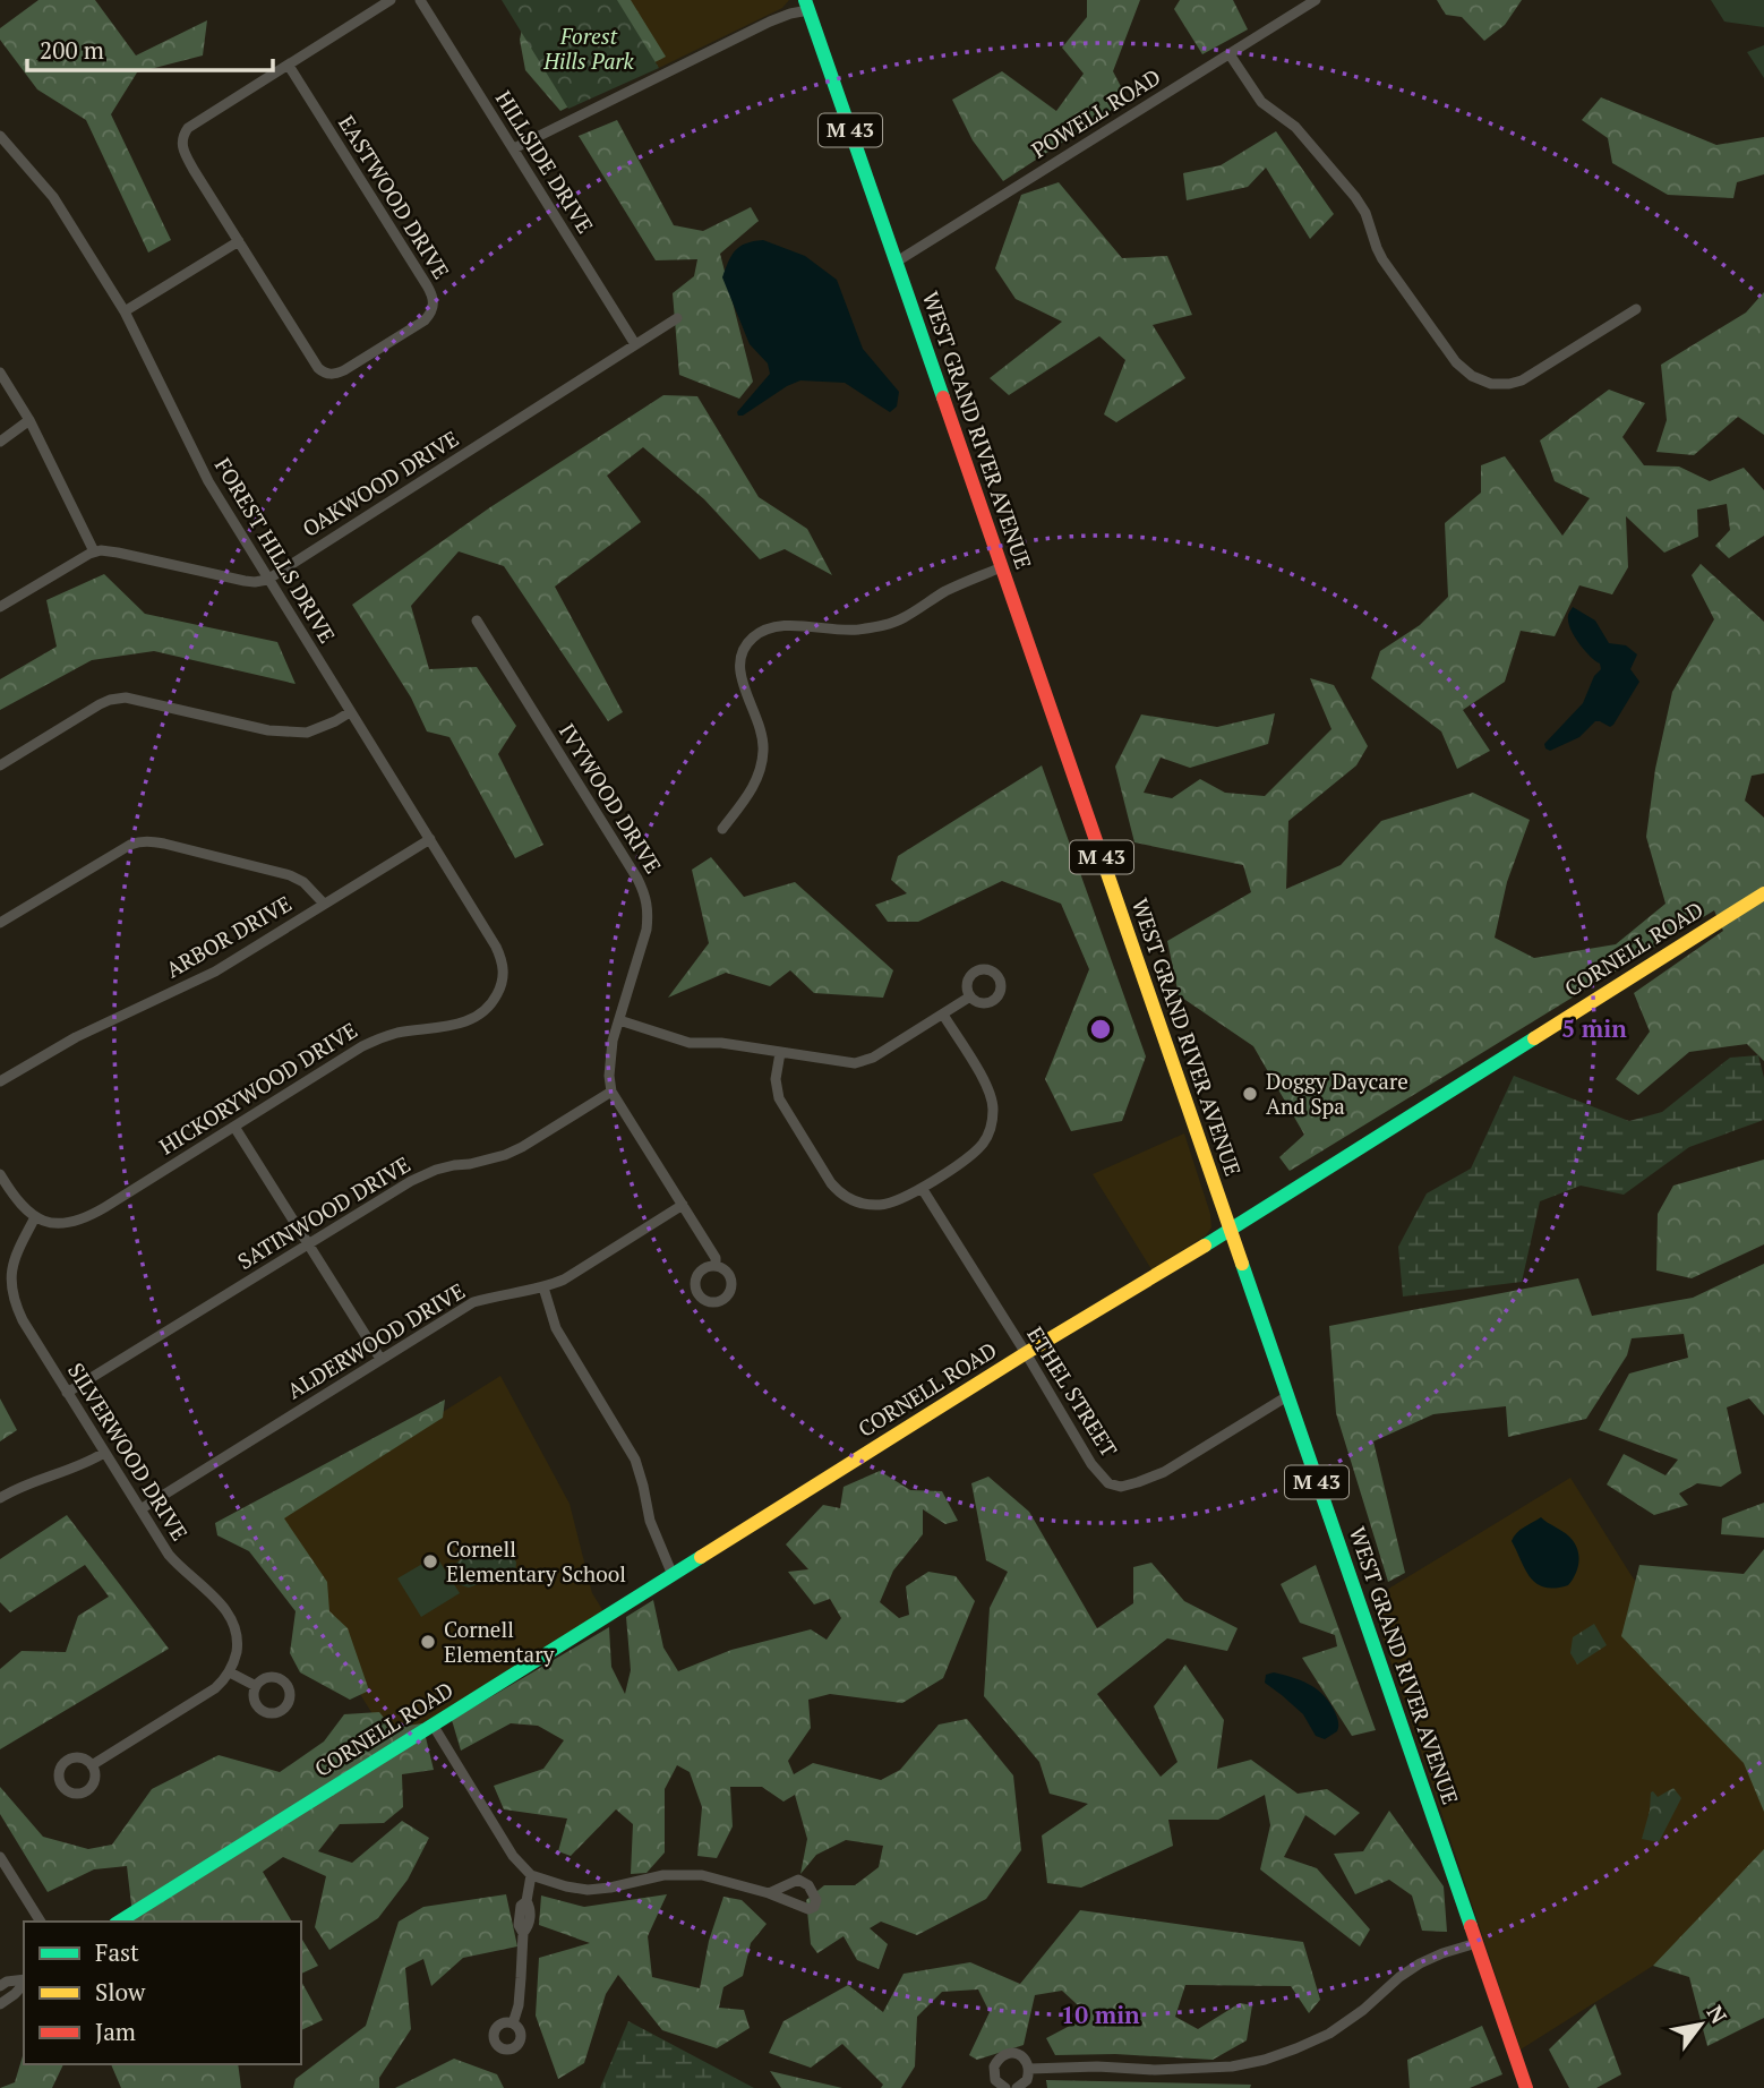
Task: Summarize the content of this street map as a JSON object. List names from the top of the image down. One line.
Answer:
{"streets":{"main road":["M 43","WEST GRAND RIVER AVENUE","CORNELL ROAD"],"street":["POWELL ROAD","HILLSIDE DRIVE","EASTWOOD DRIVE","OAKWOOD DRIVE","FOREST HILLS DRIVE","IVYWOOD DRIVE","ARBOR DRIVE","HICKORYWOOD DRIVE","SATINWOOD DRIVE","ALDERWOOD DRIVE","ETHEL STREET","SILVERWOOD DRIVE"]},"crossings":[["POWELL ROAD","WEST GRAND RIVER AVENUE"],["HILLSIDE DRIVE","OAKWOOD DRIVE"],["WEST GRAND RIVER AVENUE","CORNELL ROAD"],["WEST GRAND RIVER AVENUE","ETHEL STREET"],["OAKWOOD DRIVE","FOREST HILLS DRIVE"],["FOREST HILLS DRIVE","ARBOR DRIVE"],["FOREST HILLS DRIVE","HICKORYWOOD DRIVE"],["IVYWOOD DRIVE","SATINWOOD DRIVE"],["CORNELL ROAD","ETHEL STREET"],["HICKORYWOOD DRIVE","SILVERWOOD DRIVE"],["SATINWOOD DRIVE","SILVERWOOD DRIVE"],["ALDERWOOD DRIVE","SILVERWOOD DRIVE"]],"parks":["Forest Hills Park"],"places":["Doggy Daycare And Spa","Cornell Elementary School","Cornell Elementary"],"legend":["Fast","Slow","Jam"],"scale_bar":"200 m","north":"top right","rings":["5 min","10 min"]}
